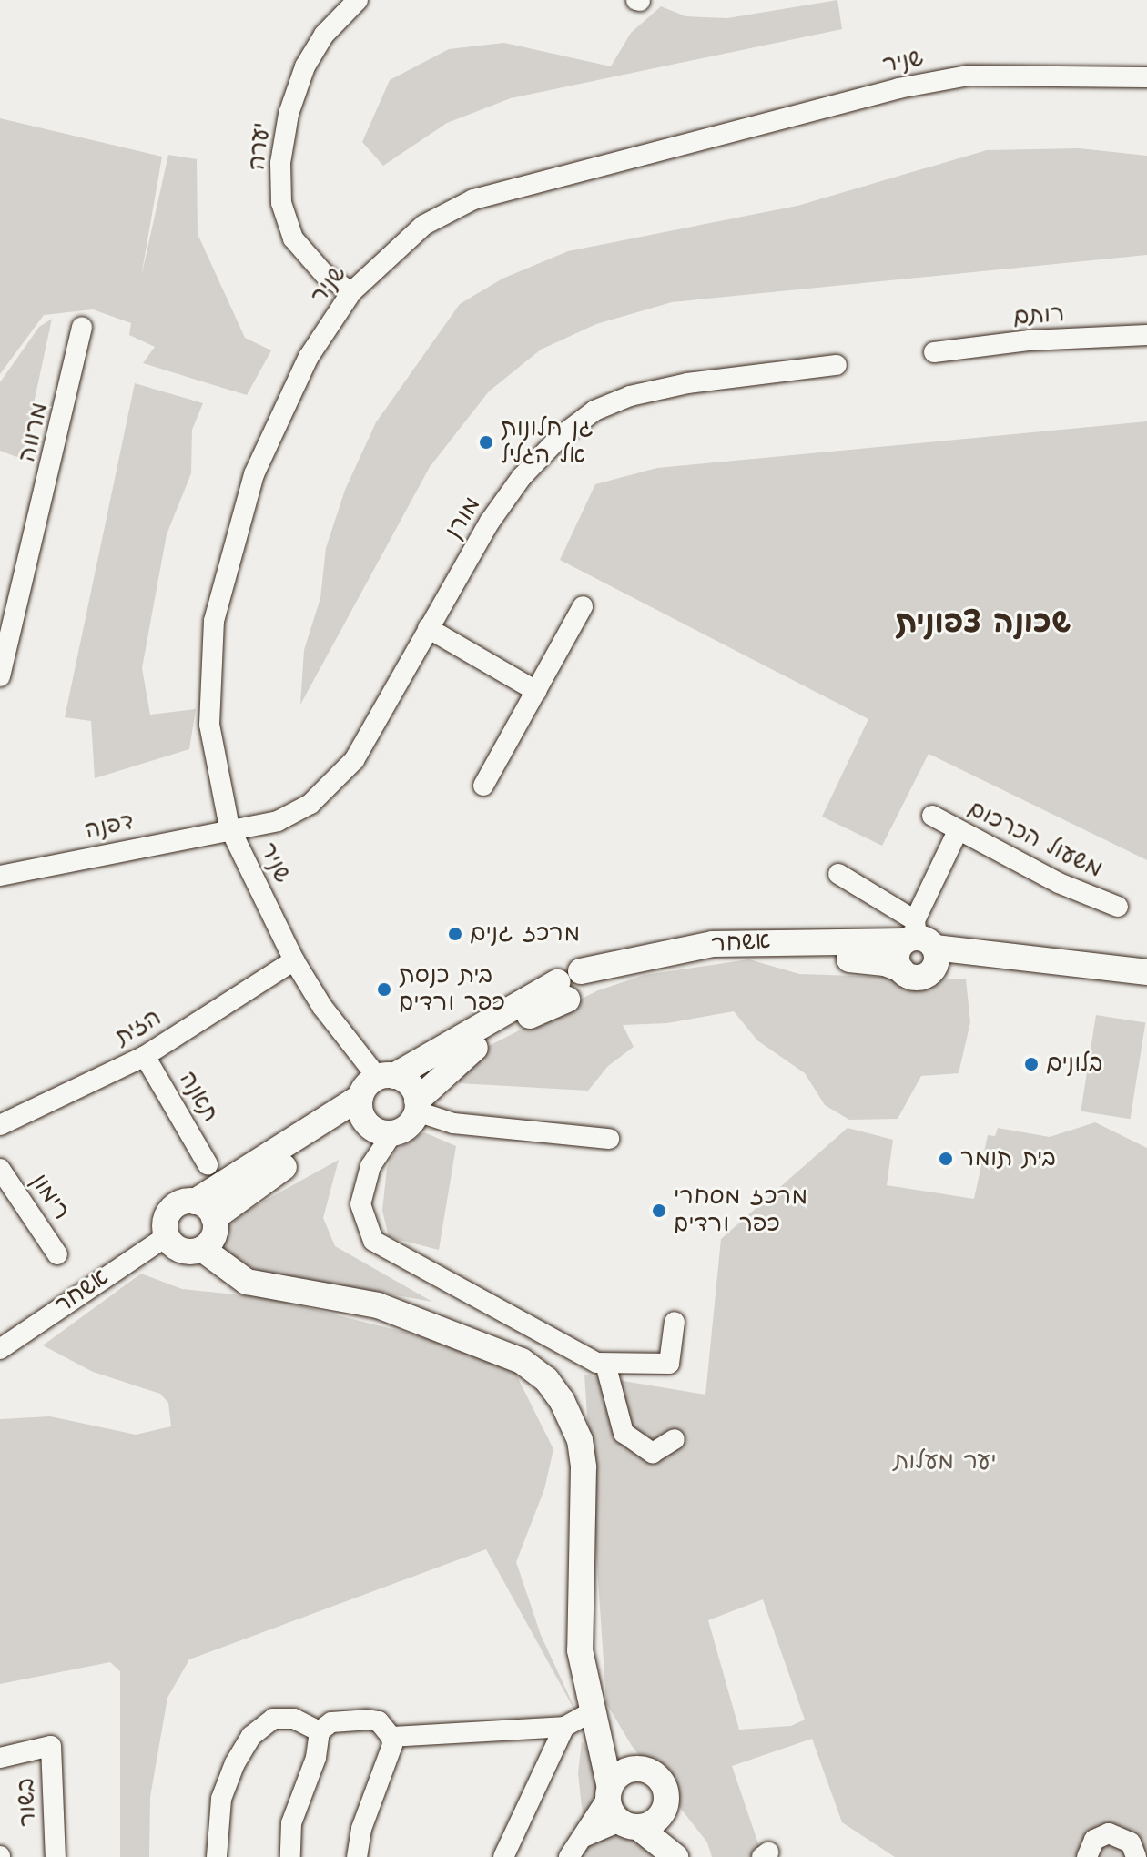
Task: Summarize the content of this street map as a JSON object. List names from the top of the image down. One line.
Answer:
{"streets":{"main road":["אשחר"],"street":["שניר","יערה","רותם","מרווה","מורן","דפנה","משעול הכרכום","הזית","תאנה","רימון","בשור"]},"crossings":[["שניר","יערה"],["שניר","מורן"],["שניר","דפנה"],["שניר","אשחר"],["שניר","הזית"],["מורן","דפנה"],["הזית","תאנה"]],"districts":["שכונה צפונית"],"parks":["יער מעלות"],"places":["גן חלונות אל הגליל","מרכז גנים","בית כנסת כפר ורדים","בלונים","בית תומר","מרכז מסחרי כפר ורדים"]}
